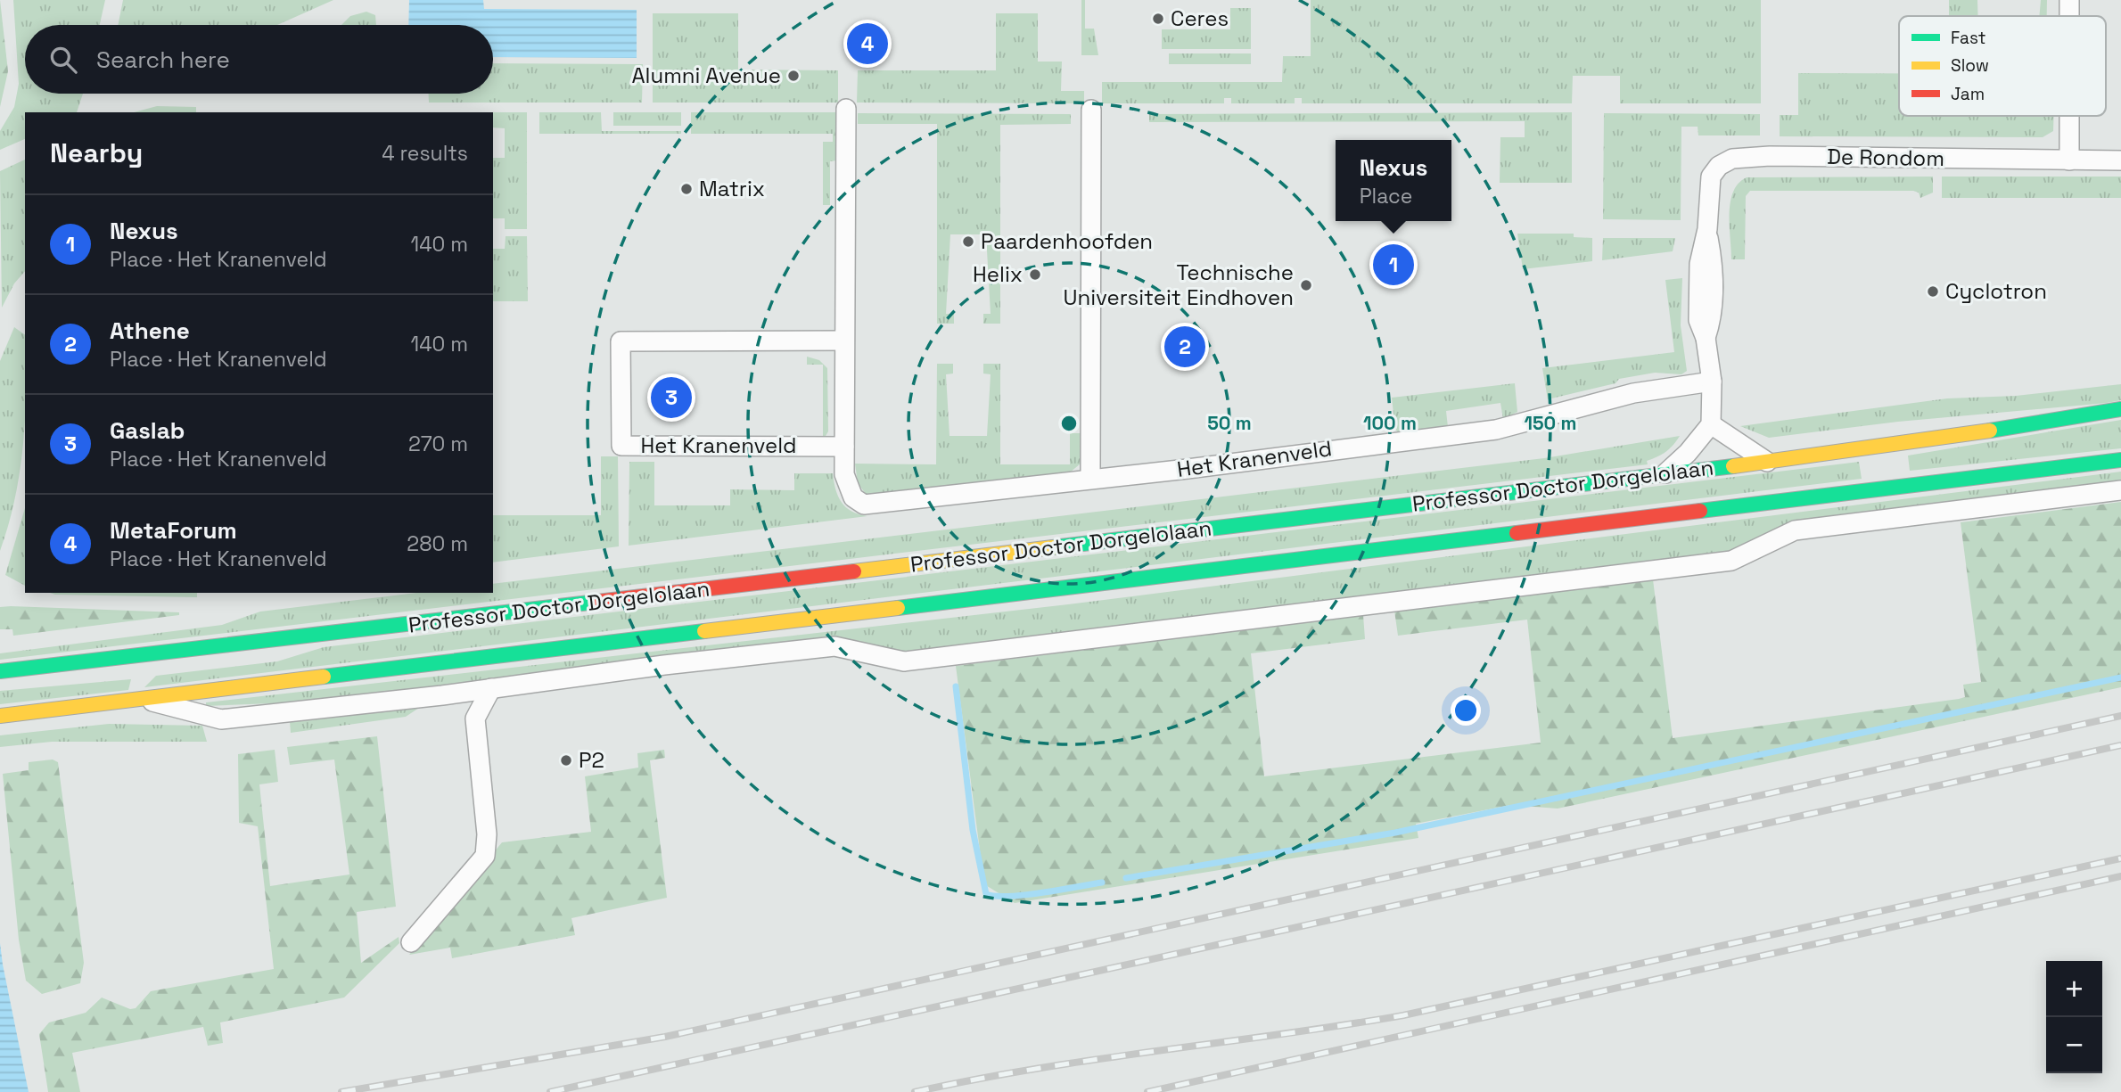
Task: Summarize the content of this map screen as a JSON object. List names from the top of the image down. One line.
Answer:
{"streets":{"main road":["Professor Doctor Dorgelolaan"],"street":["De Rondom","Het Kranenveld"]},"crossings":[["De Rondom","Het Kranenveld"]],"places":["Ceres","Alumni Avenue","Matrix","Paardenhoofden","Helix","Technische Universiteit Eindhoven","Cyclotron","P2"],"legend":["Fast","Slow","Jam"],"page":{"pins":["4","1","2","3"],"search":"Search here","heading":["Nearby","4 results"],"popup":["Nexus","Place"],"list":[{"mark":"1","name":"Nexus","note":"Place · Het Kranenveld","value":"140 m"},{"mark":"2","name":"Athene","note":"Place · Het Kranenveld","value":"140 m"},{"mark":"3","name":"Gaslab","note":"Place · Het Kranenveld","value":"270 m"},{"mark":"4","name":"MetaForum","note":"Place · Het Kranenveld","value":"280 m"}],"map_buttons":["+","−"]},"rings":["50 m","100 m","150 m"]}
